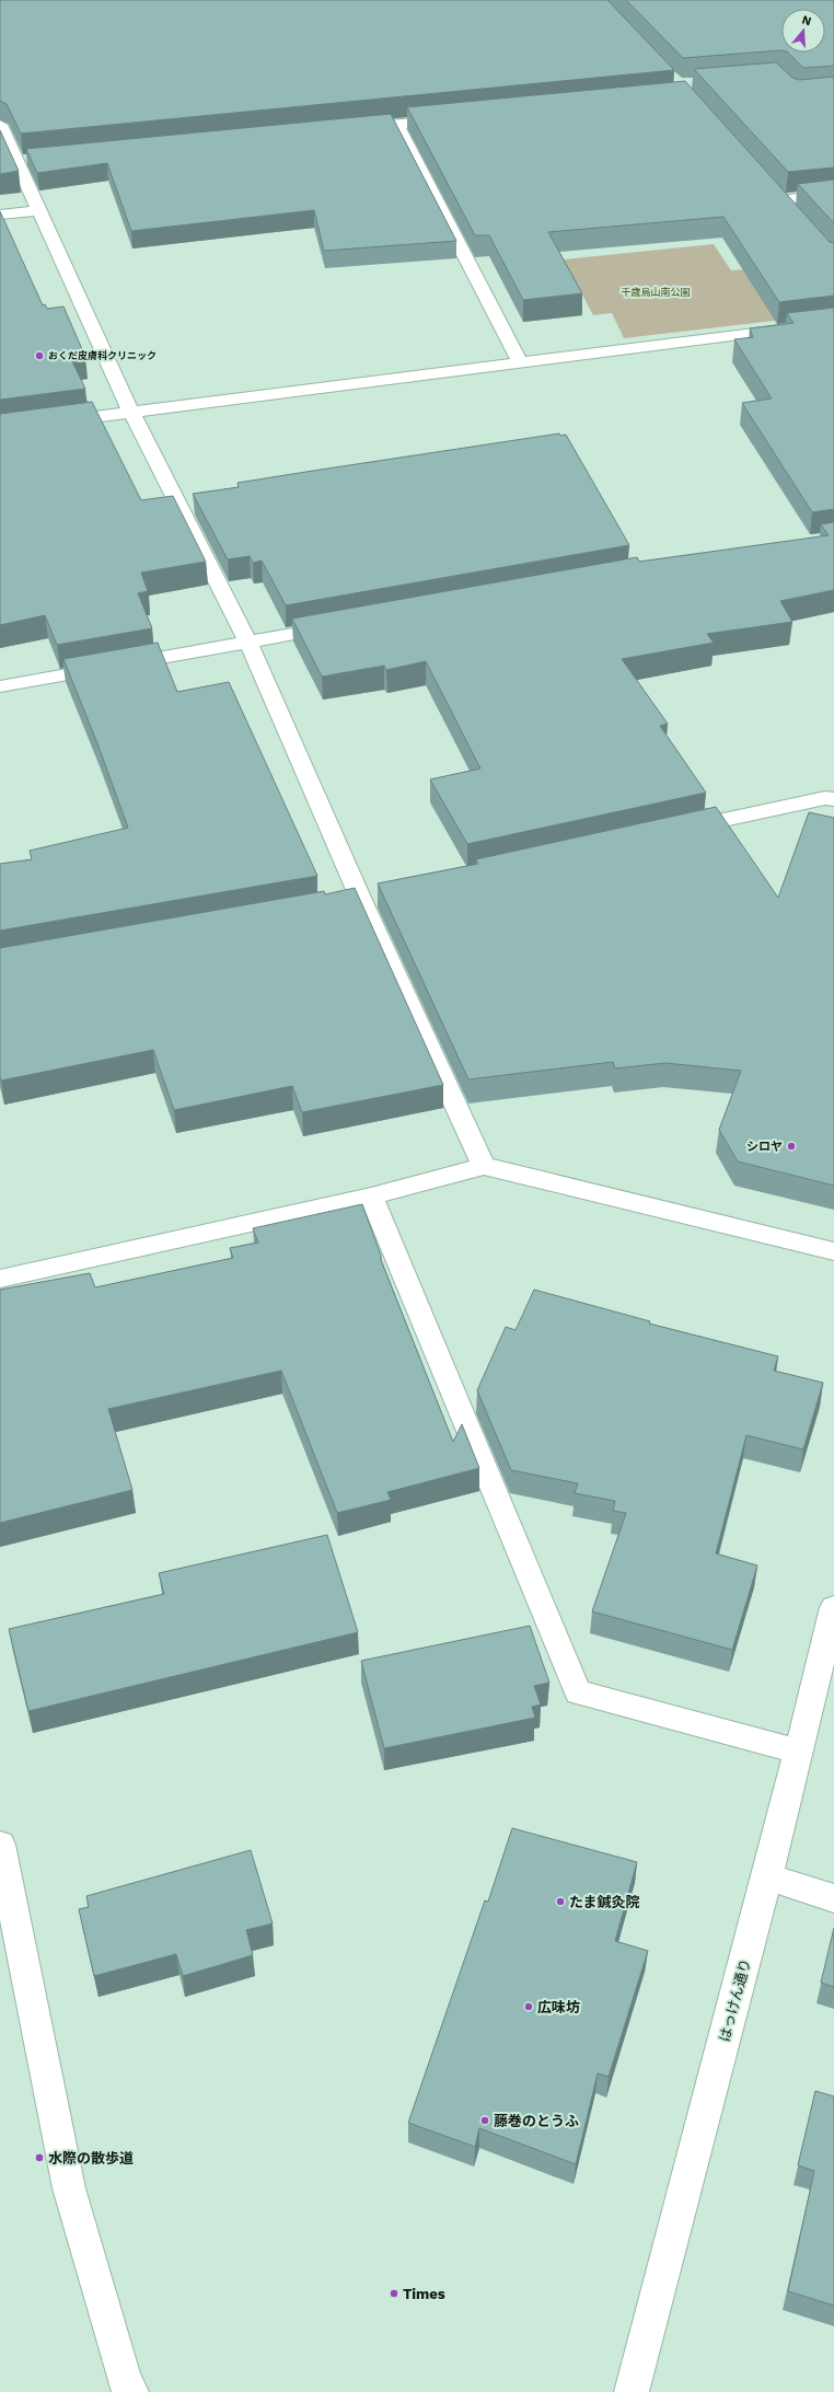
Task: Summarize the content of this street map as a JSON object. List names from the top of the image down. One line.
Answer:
{"streets":{"street":["はっけん通り"]},"parks":["千歳烏山南公園"],"places":["おくだ皮膚科クリニック","シロヤ","たま鍼灸院","広味坊","藤巻のとうふ","水際の散歩道","Times"],"north":"top"}
